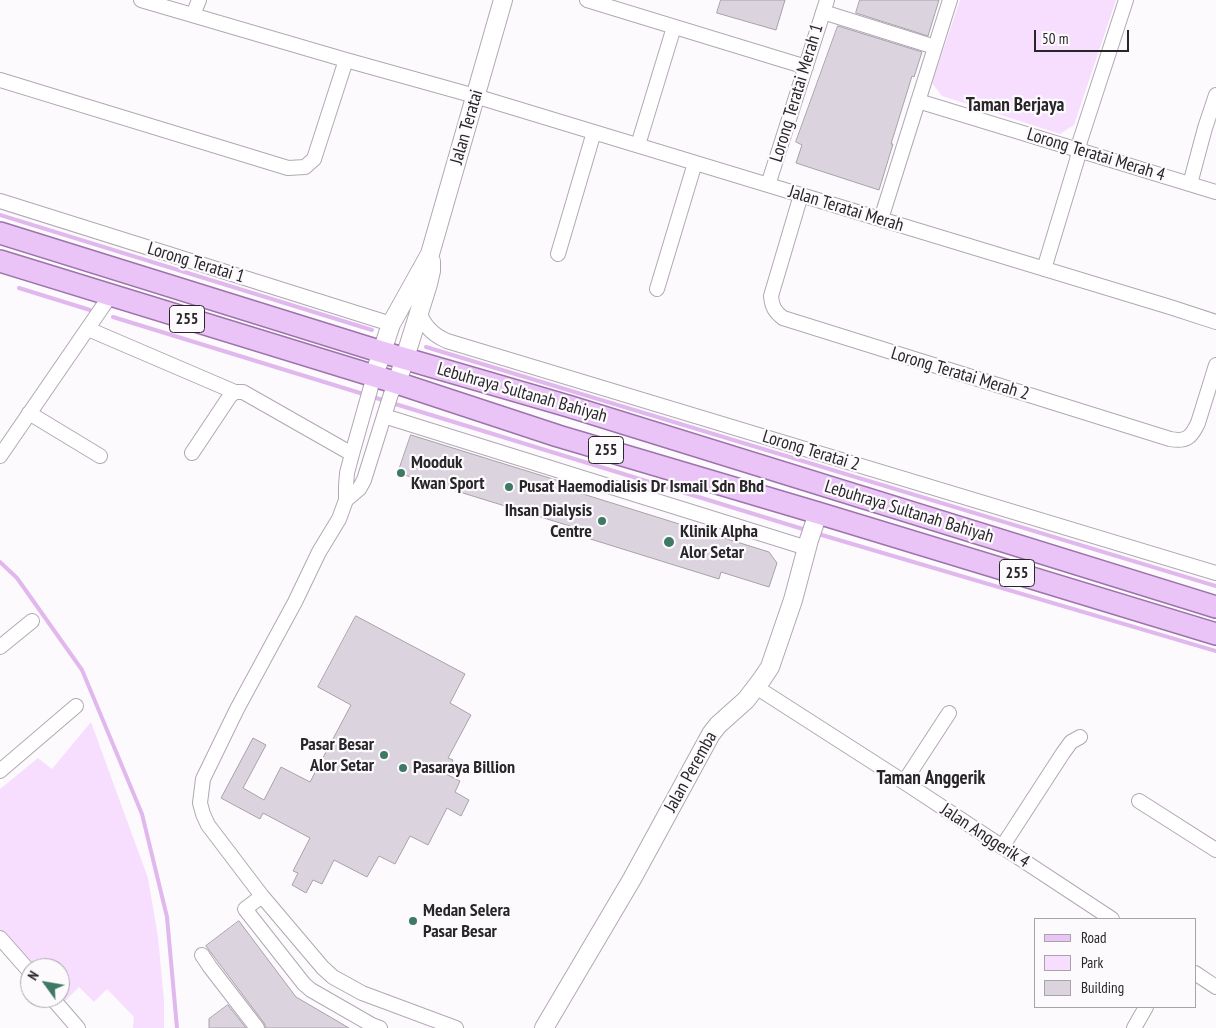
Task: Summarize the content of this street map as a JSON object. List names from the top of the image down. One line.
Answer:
{"streets":{"main road":["255","Lebuhraya Sultanah Bahiyah"],"street":["Lorong Teratai Merah 1","Jalan Teratai","Lorong Teratai Merah 4","Jalan Teratai Merah","Lorong Teratai 1","Lorong Teratai Merah 2","Lorong Teratai 2","Jalan Peremba","Jalan Anggerik 4"]},"crossings":[["Lorong Teratai Merah 1","Jalan Teratai Merah"],["Jalan Teratai","Jalan Teratai Merah"],["Jalan Teratai","Lorong Teratai 1"],["Jalan Teratai","Lebuhraya Sultanah Bahiyah"],["Jalan Teratai","Lorong Teratai 2"],["Jalan Teratai Merah","Lorong Teratai Merah 2"],["Lebuhraya Sultanah Bahiyah","Jalan Peremba"],["Jalan Peremba","Jalan Anggerik 4"]],"districts":["Taman Berjaya","Taman Anggerik"],"places":["Mooduk Kwan Sport","Pusat Haemodialisis Dr Ismail Sdn Bhd","Ihsan Dialysis Centre","Klinik Alpha Alor Setar","Pasar Besar Alor Setar","Pasaraya Billion","Medan Selera Pasar Besar"],"legend":["Road","Park","Building"],"scale_bar":"50 m","north":"top left"}
